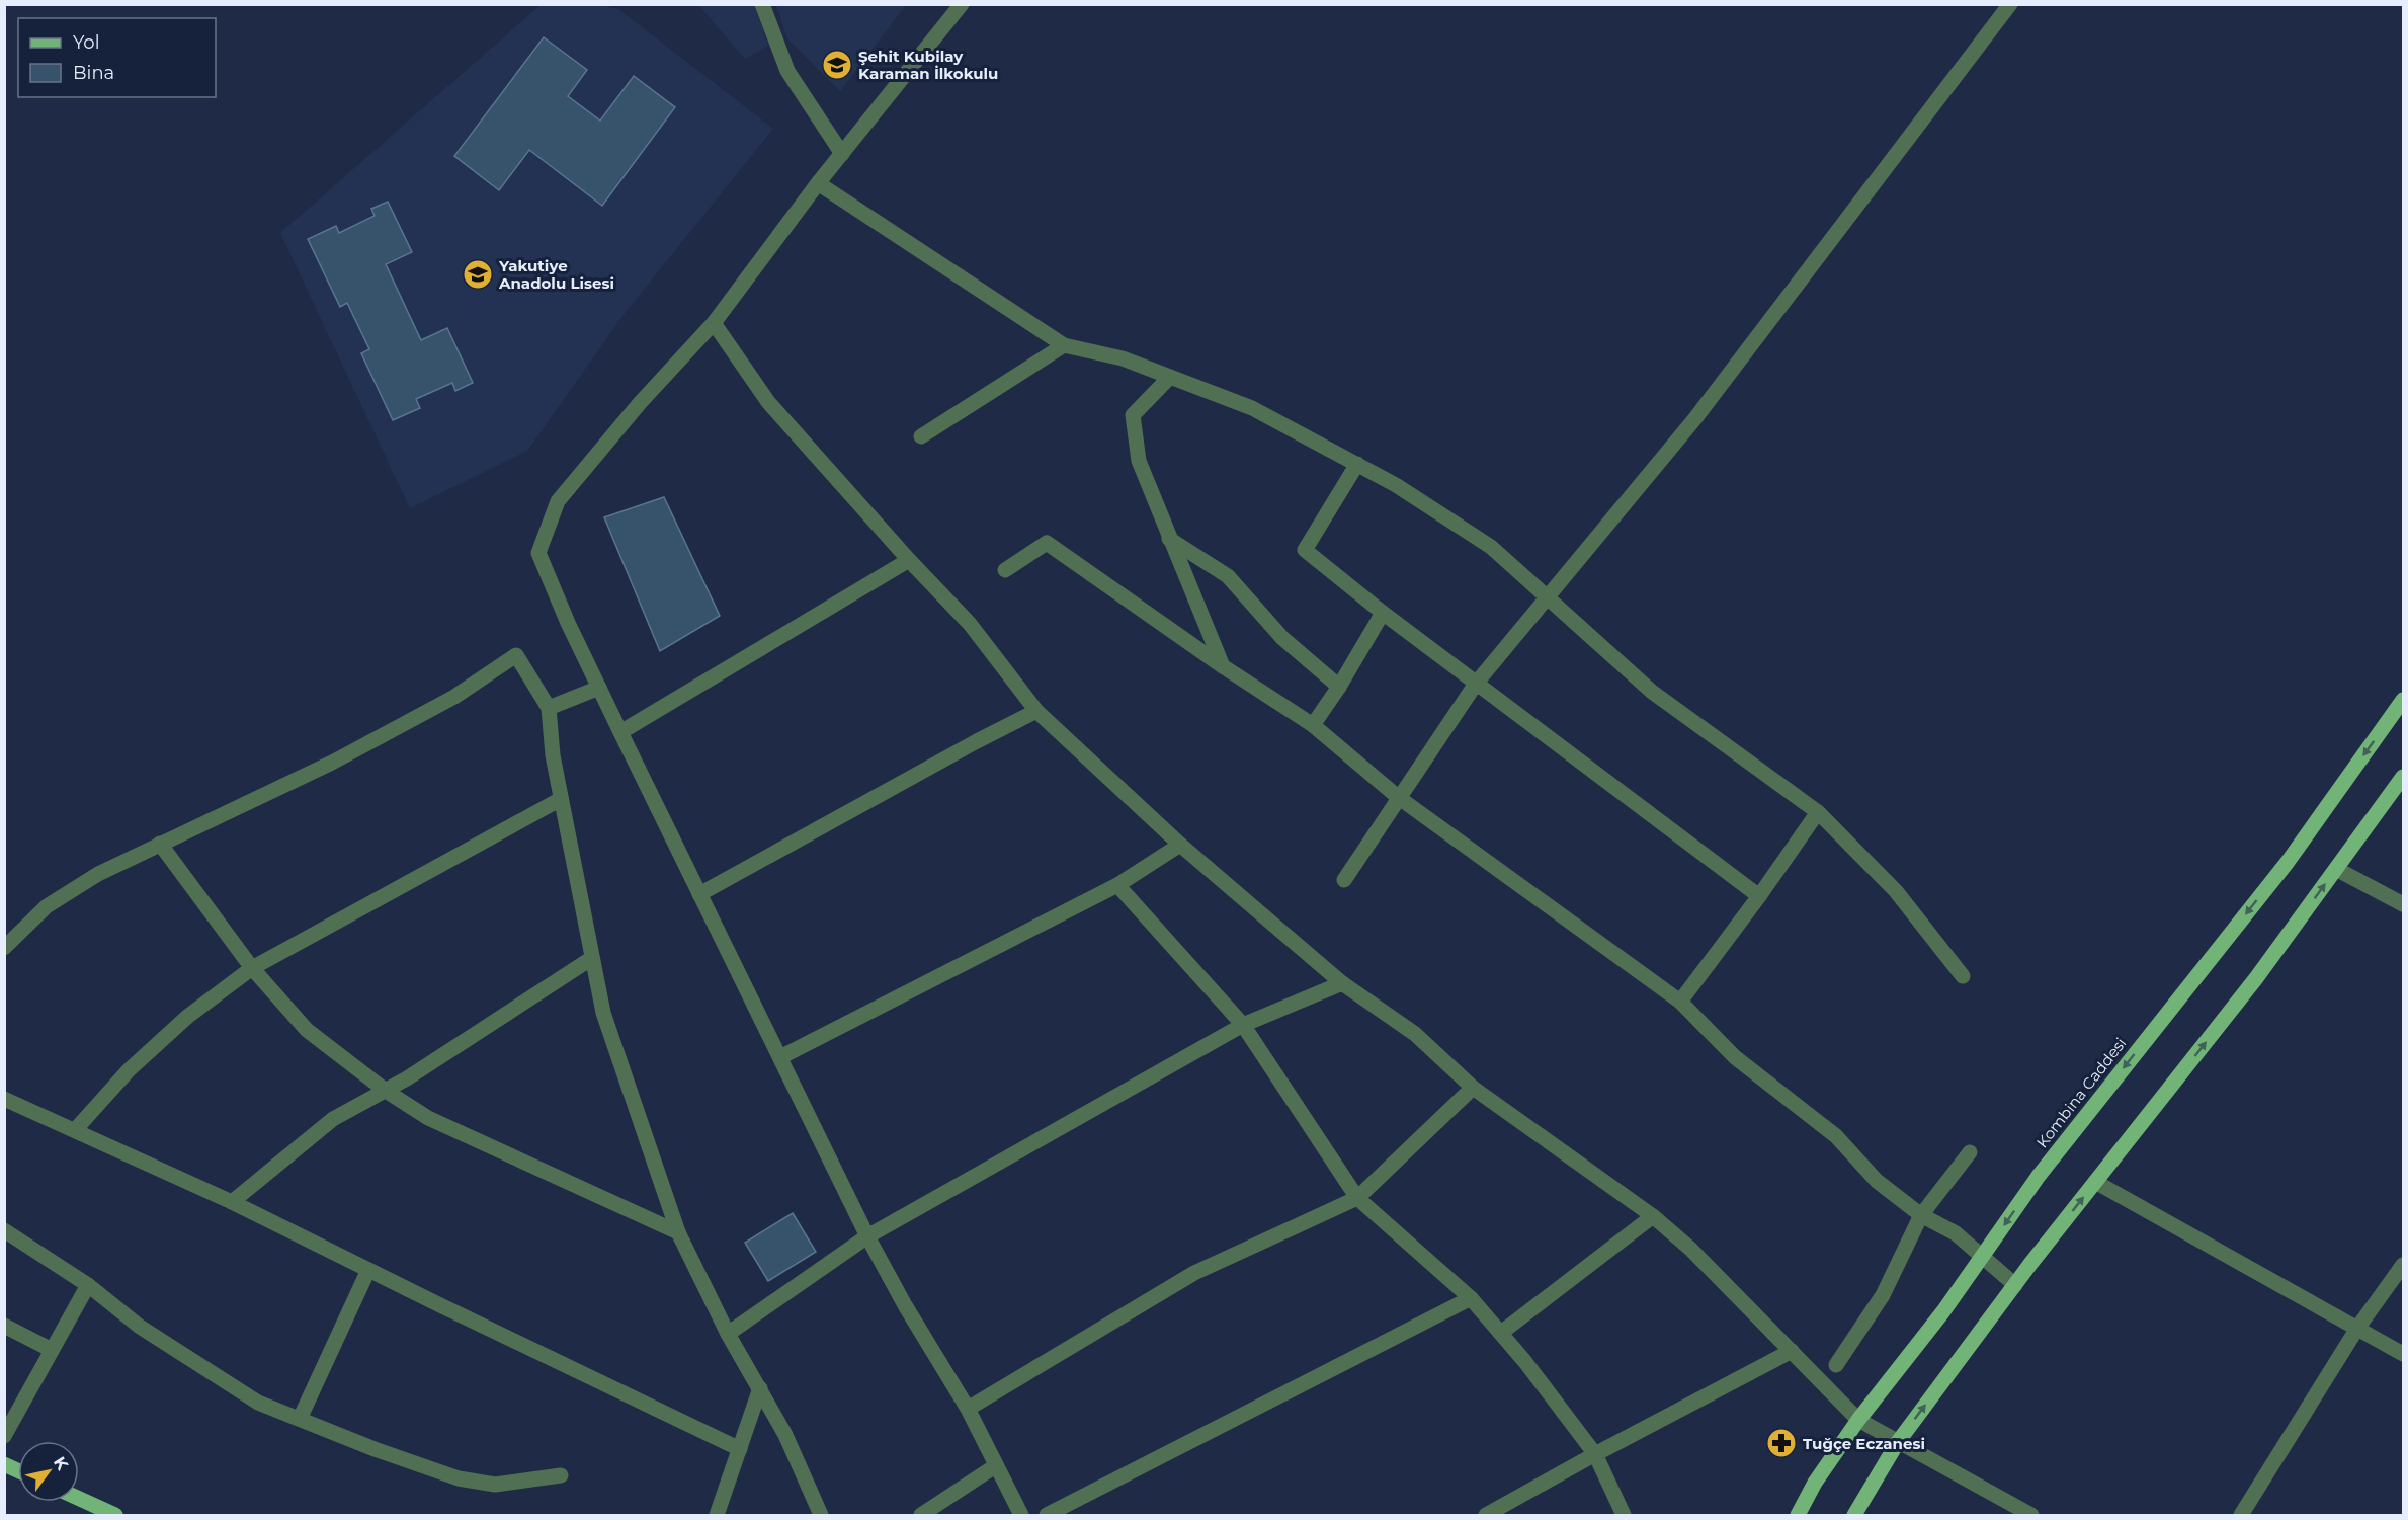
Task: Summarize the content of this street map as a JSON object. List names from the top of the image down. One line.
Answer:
{"streets":{"main road":["Kombina Caddesi"]},"places":{"school or university":["Şehit Kubilay Karaman İlkokulu","Yakutiye Anadolu Lisesi"],"pharmacy":["Tuğçe Eczanesi"]},"legend":["Yol","Bina"],"north":"top right"}
